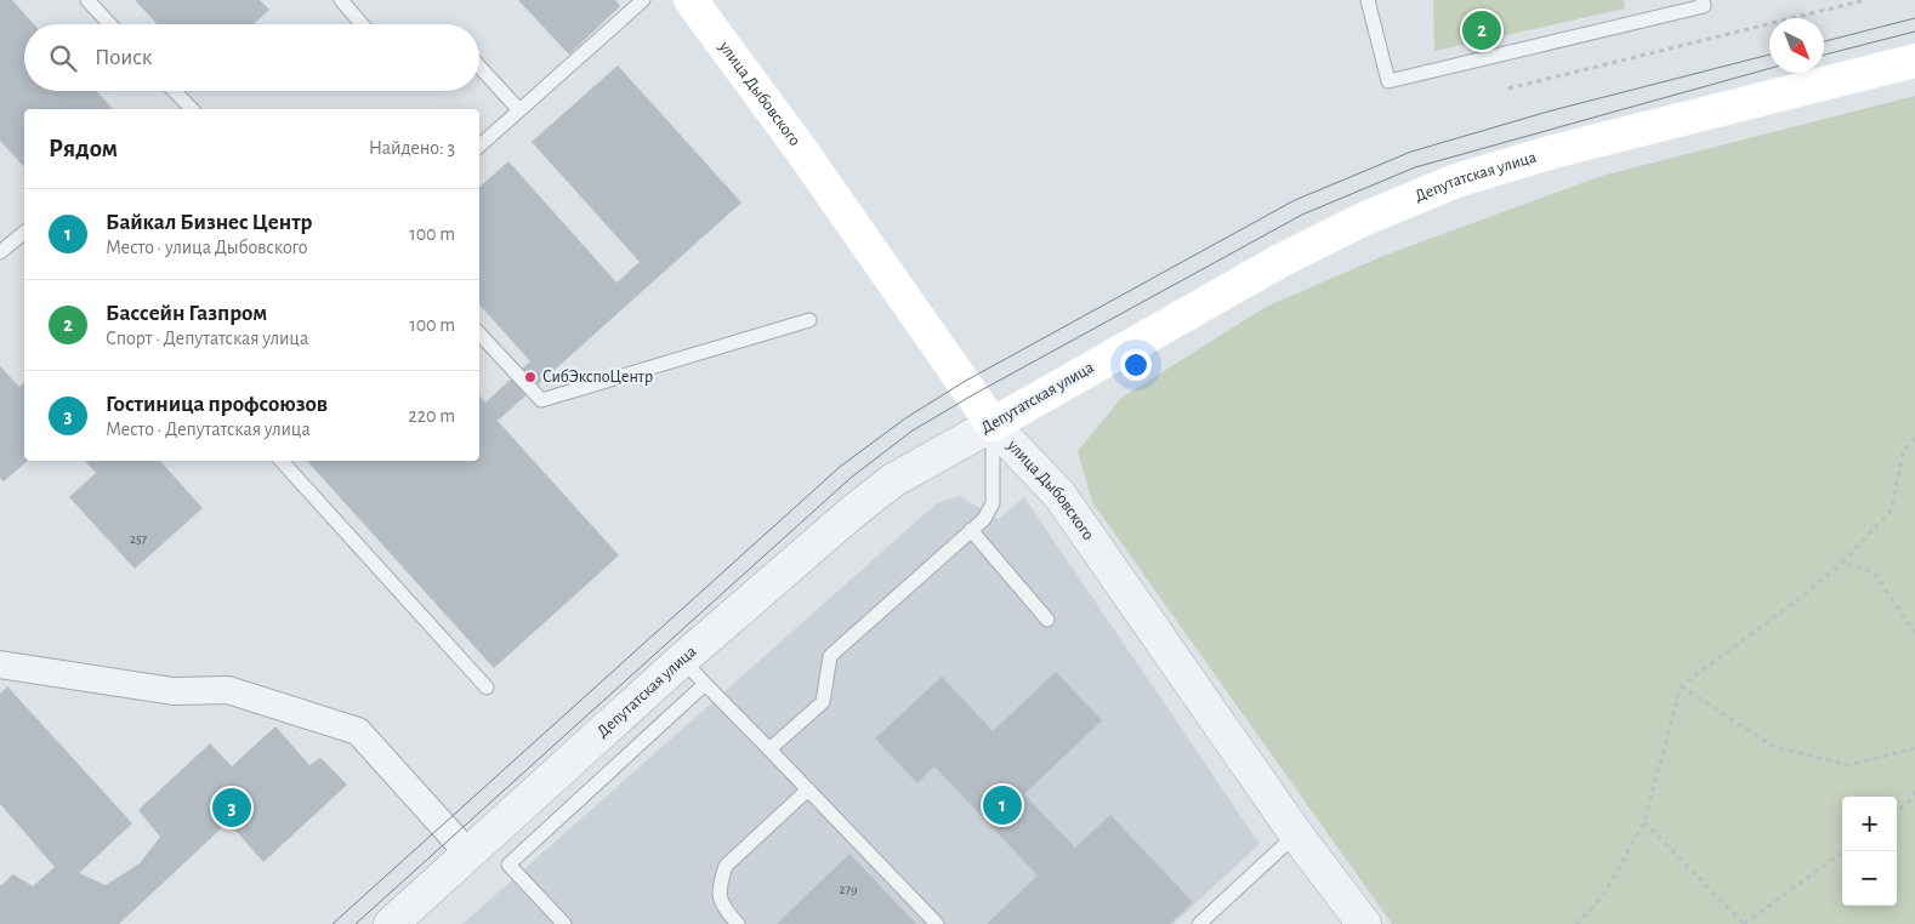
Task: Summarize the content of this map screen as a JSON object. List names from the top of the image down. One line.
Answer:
{"streets":{"main road":["улица Дыбовского","Депутатская улица"]},"crossings":[["улица Дыбовского","Депутатская улица"]],"places":["СибЭкспоЦентр"],"house_numbers":["257","279"],"north":"bottom right","page":{"pins":["2","1","3"],"search":"Поиск","heading":["Рядом","Найдено: 3"],"list":[{"mark":"1","name":"Байкал Бизнес Центр","note":"Место · улица Дыбовского","value":"100 m"},{"mark":"2","name":"Бассейн Газпром","note":"Спорт · Депутатская улица","value":"100 m"},{"mark":"3","name":"Гостиница профсоюзов","note":"Место · Депутатская улица","value":"220 m"}],"map_buttons":["+","−"]}}
